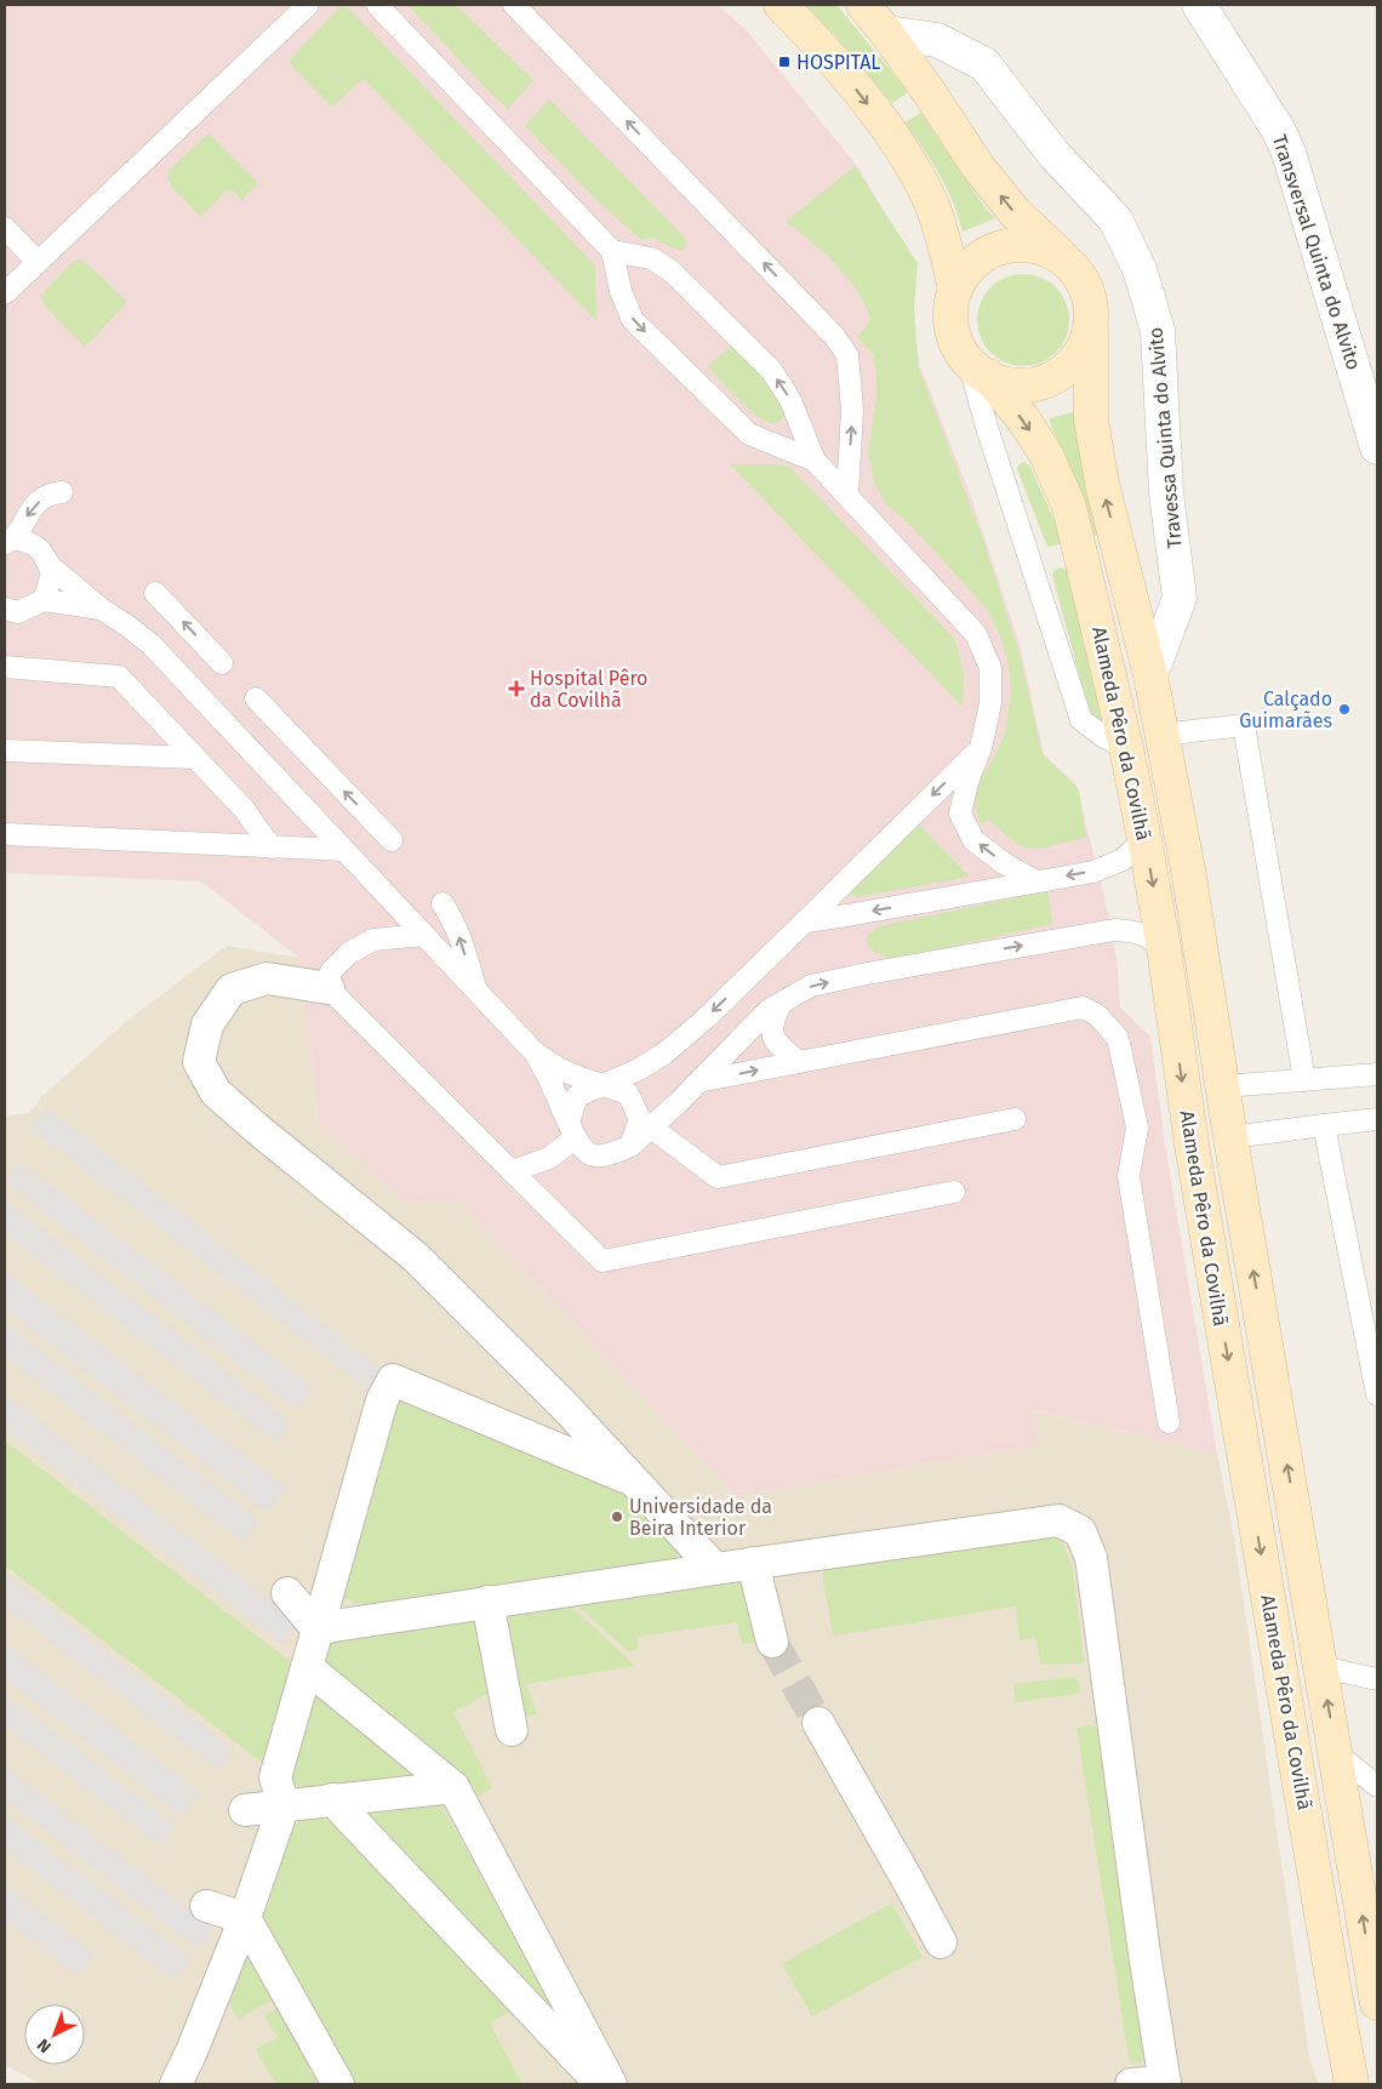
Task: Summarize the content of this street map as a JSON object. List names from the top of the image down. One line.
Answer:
{"streets":{"main road":["Alameda Pêro da Covilhã"],"street":["Transversal Quinta do Alvito","Travessa Quinta do Alvito"]},"crossings":[["Travessa Quinta do Alvito","Alameda Pêro da Covilhã"]],"places":{"transit":["HOSPITAL"],"health":["Hospital Pêro da Covilhã"],"other":["Calçado Guimarães","Universidade da Beira Interior"]},"north":"bottom left"}
